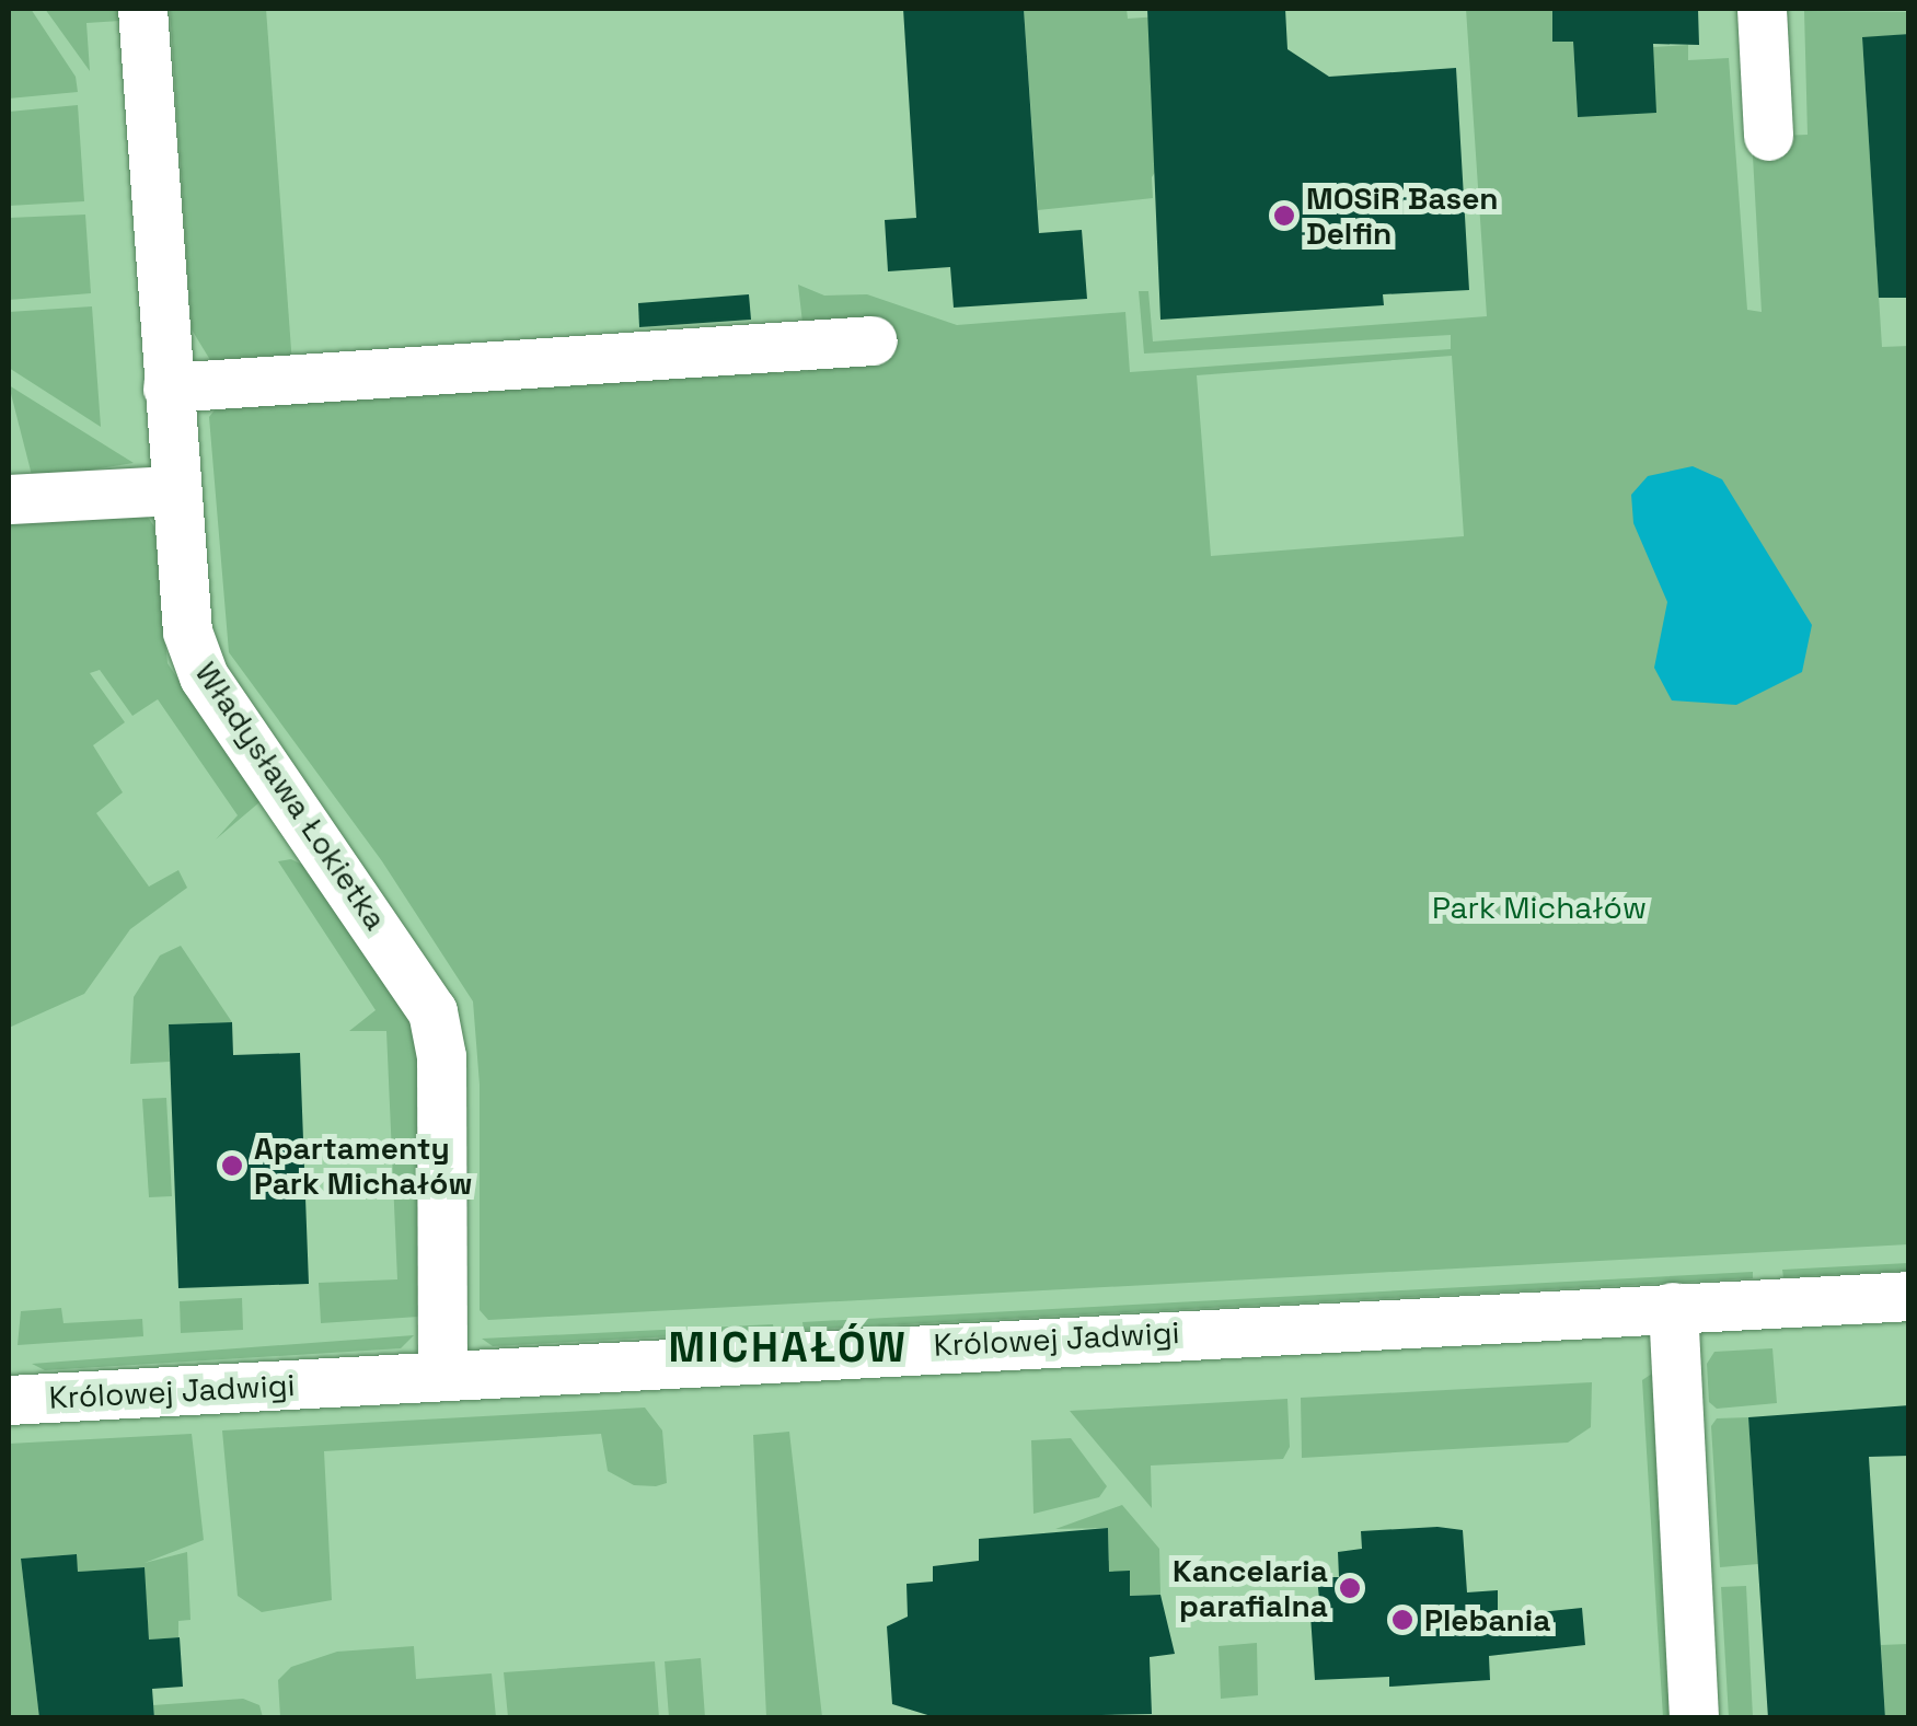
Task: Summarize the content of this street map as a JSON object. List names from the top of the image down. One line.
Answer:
{"streets":{"street":["Władysława Łokietka","Królowej Jadwigi"]},"crossings":[["Władysława Łokietka","Królowej Jadwigi"]],"districts":["MICHAŁÓW"],"parks":["Park Michałów"],"places":["MOSiR Basen Delfin","Apartamenty Park Michałów","Kancelaria parafialna","Plebania"]}
